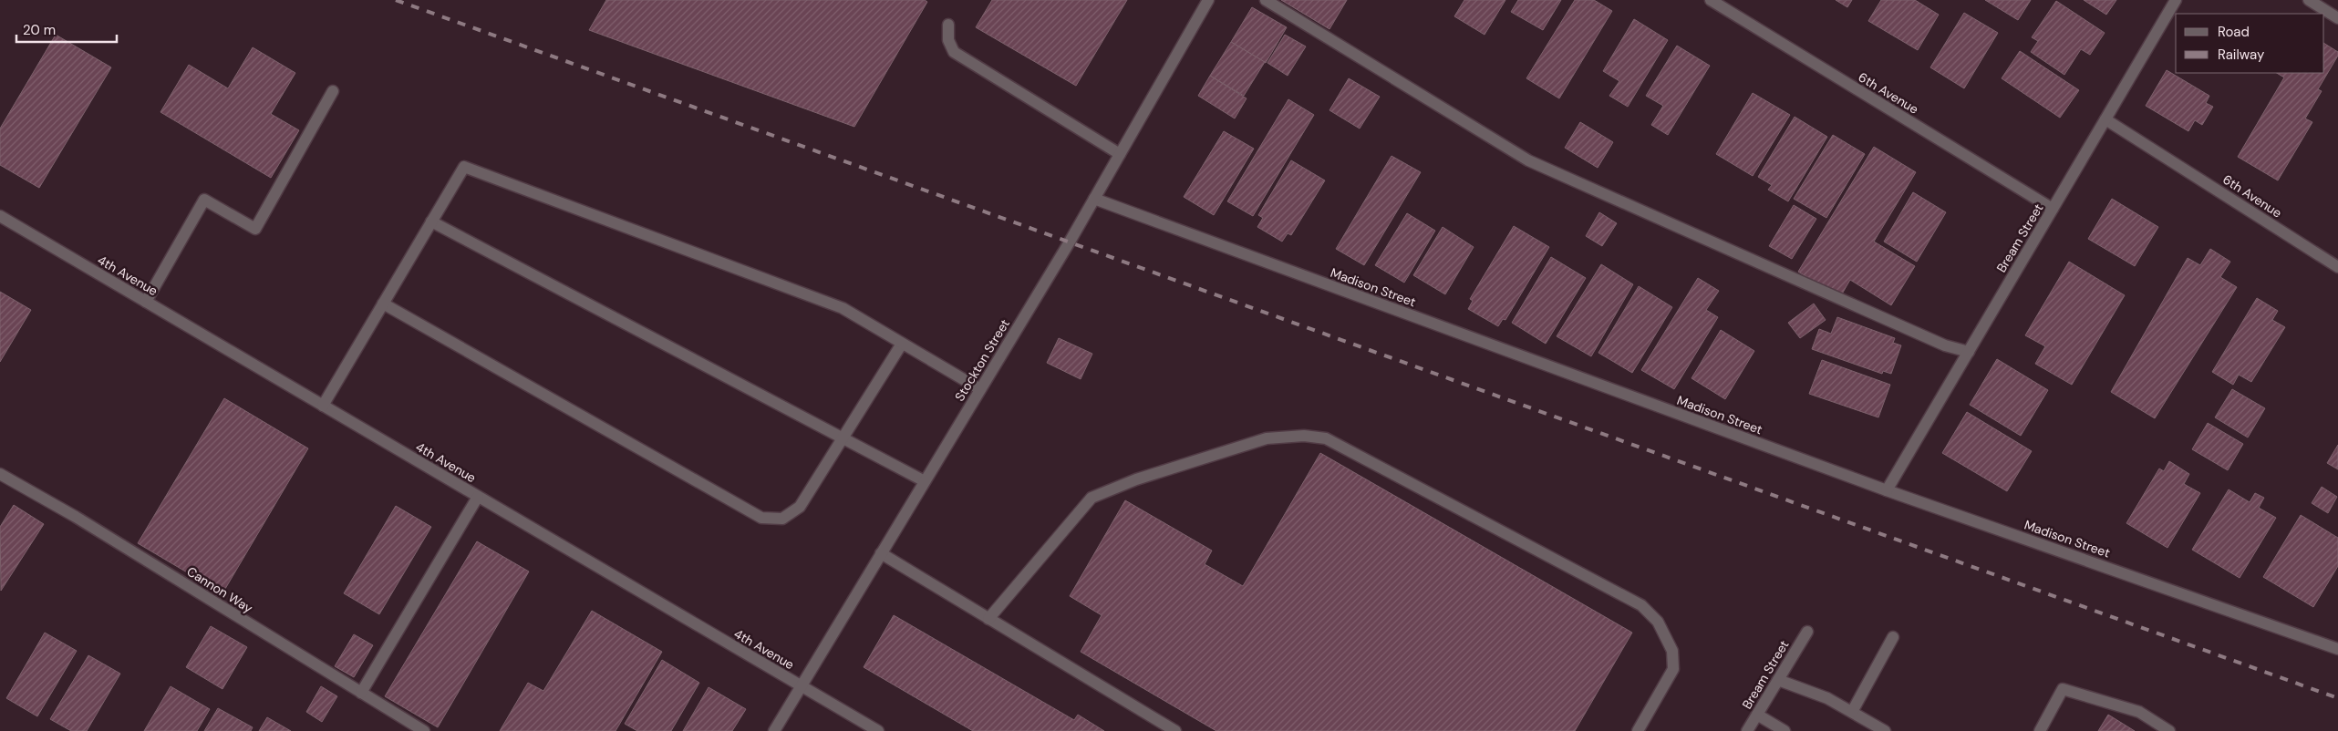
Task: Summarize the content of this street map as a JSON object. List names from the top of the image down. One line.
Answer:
{"streets":{"street":["6th Avenue","Bream Street","4th Avenue","Madison Street","Stockton Street","Cannon Way"]},"crossings":[["6th Avenue","Bream Street"],["Bream Street","Madison Street"],["4th Avenue","Stockton Street"],["Madison Street","Stockton Street"]],"legend":["Road","Railway"],"scale_bar":"20 m"}
